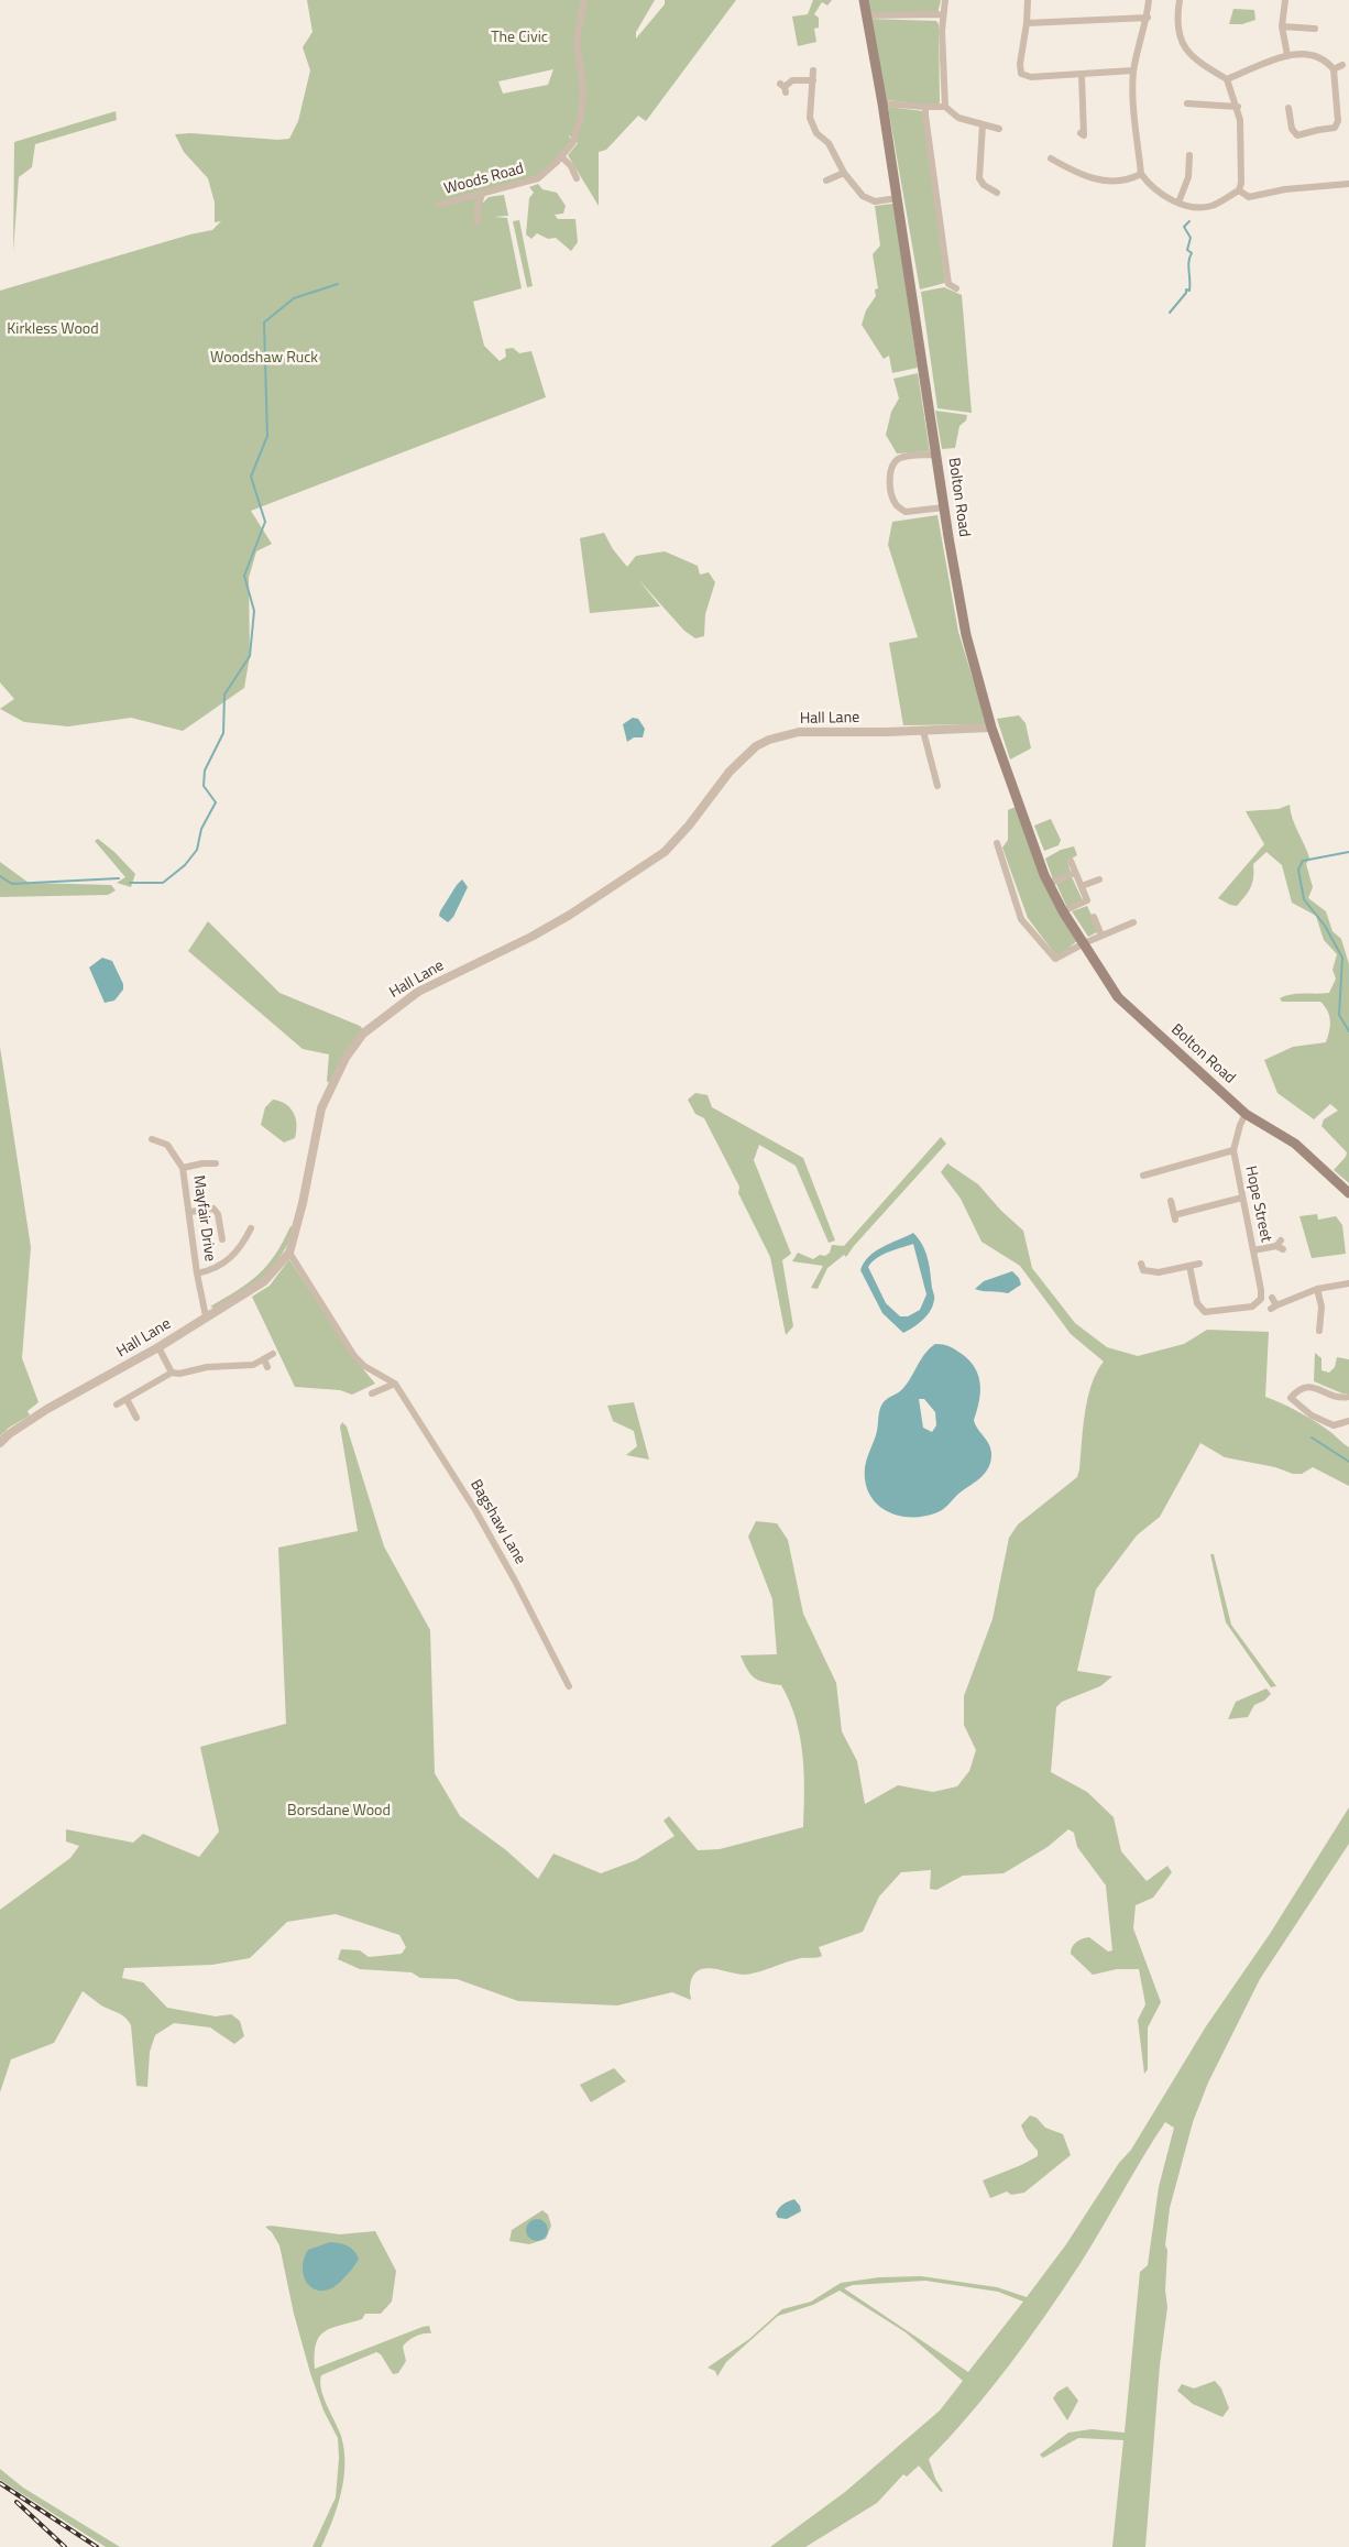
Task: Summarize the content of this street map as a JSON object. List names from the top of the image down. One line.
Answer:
{"streets":{"main road":["Bolton Road"],"street":["Woods Road","Hall Lane","Hope Street","Mayfair Drive","Bagshaw Lane"]},"crossings":[["Bolton Road","Hall Lane"],["Bolton Road","Hope Street"],["Hall Lane","Mayfair Drive"]],"parks":["The Civic","Kirkless Wood","Woodshaw Ruck","Borsdane Wood"]}
